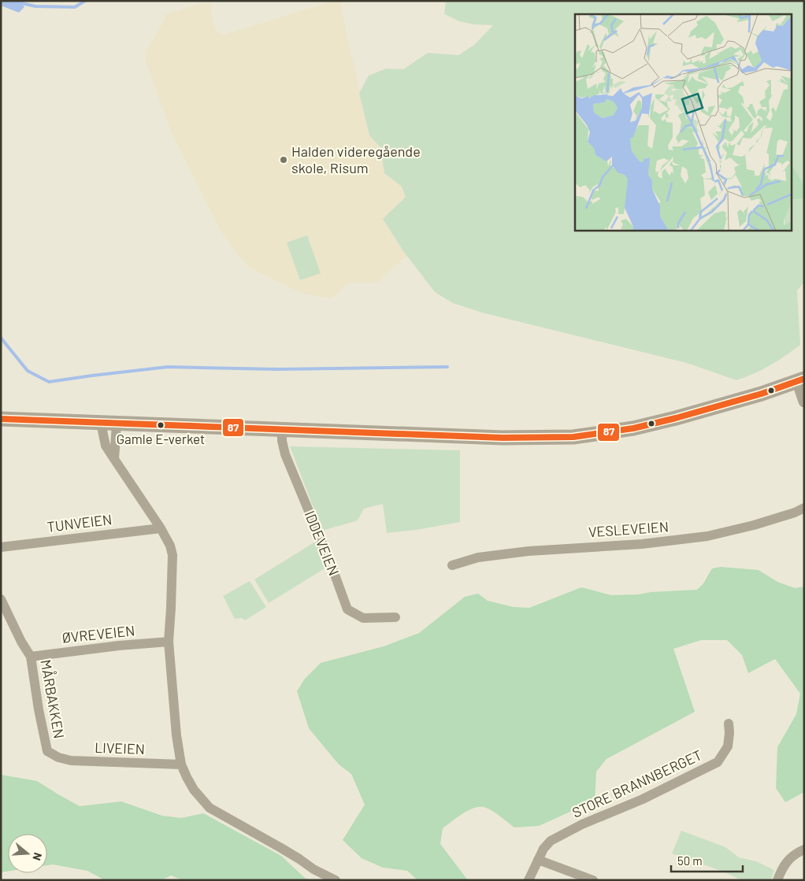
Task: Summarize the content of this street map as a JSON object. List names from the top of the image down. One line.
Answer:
{"streets":{"street":["TUNVEIEN","VESLEVEIEN","IDDEVEIEN","ØVREVEIEN","MÅRBAKKEN","LIVEIEN","STORE BRANNBERGET"]},"crossings":[["ØVREVEIEN","MÅRBAKKEN"],["MÅRBAKKEN","LIVEIEN"]],"places":["Halden videregående skole, Risum","Gamle E-verket"],"lines":["transit line 87"],"scale_bar":"50 m","north":"right"}
